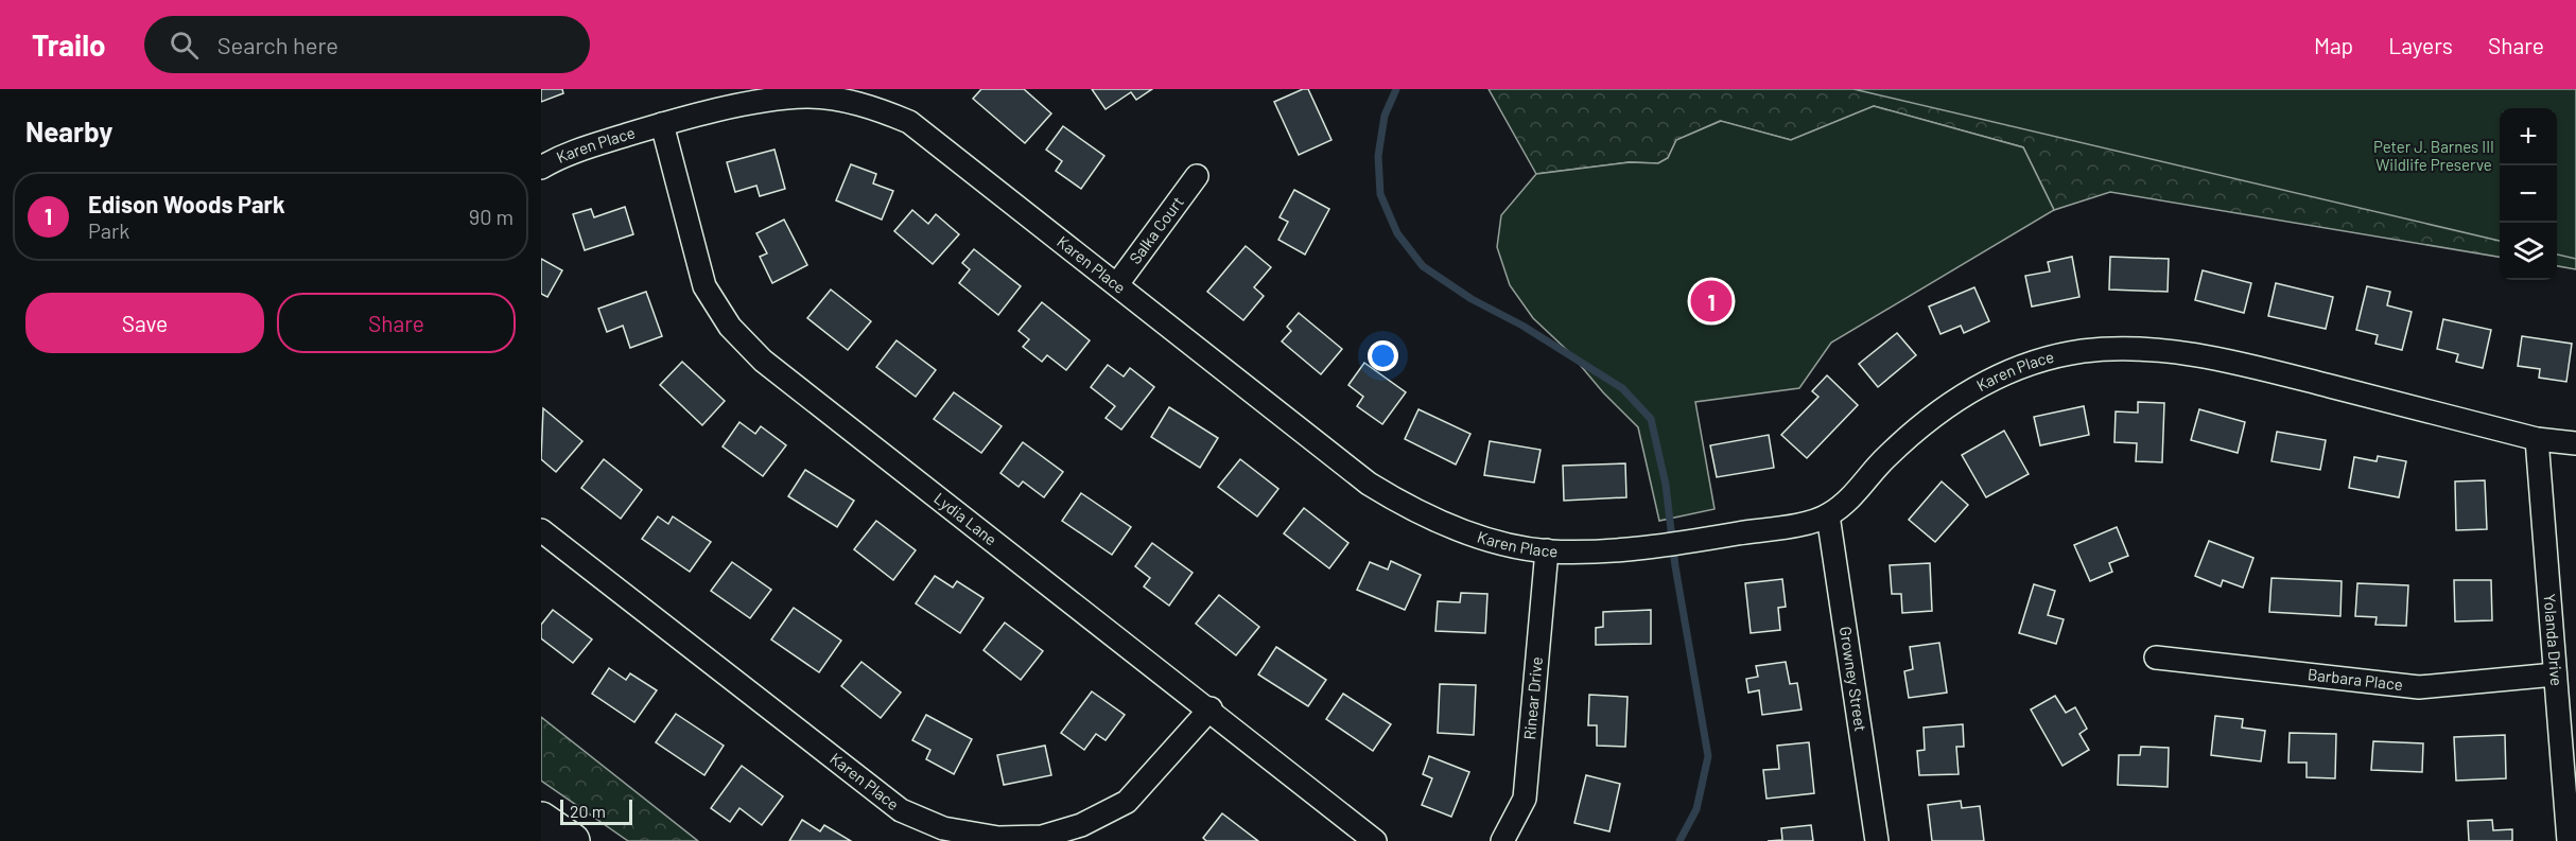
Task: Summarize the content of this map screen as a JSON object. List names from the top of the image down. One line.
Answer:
{"streets":{"street":["Karen Place","Salka Court","Lydia Lane","Yolanda Drive","Growney Street","Barbara Place","Rinear Drive"]},"crossings":[["Karen Place","Salka Court"],["Karen Place","Lydia Lane"],["Karen Place","Yolanda Drive"],["Karen Place","Growney Street"],["Karen Place","Rinear Drive"],["Yolanda Drive","Barbara Place"]],"parks":["Peter J. Barnes III Wildlife Preserve"],"scale_bar":"20 m","page":{"header":"Trailo","search":"Search here","nav":["Map","Layers","Share"],"heading":"Nearby","map_buttons":["+","−"],"list":[{"mark":"1","name":"Edison Woods Park","note":"Park","value":"90 m"}],"buttons":["Save","Share"],"pins":"1","scale":"20 m"}}
